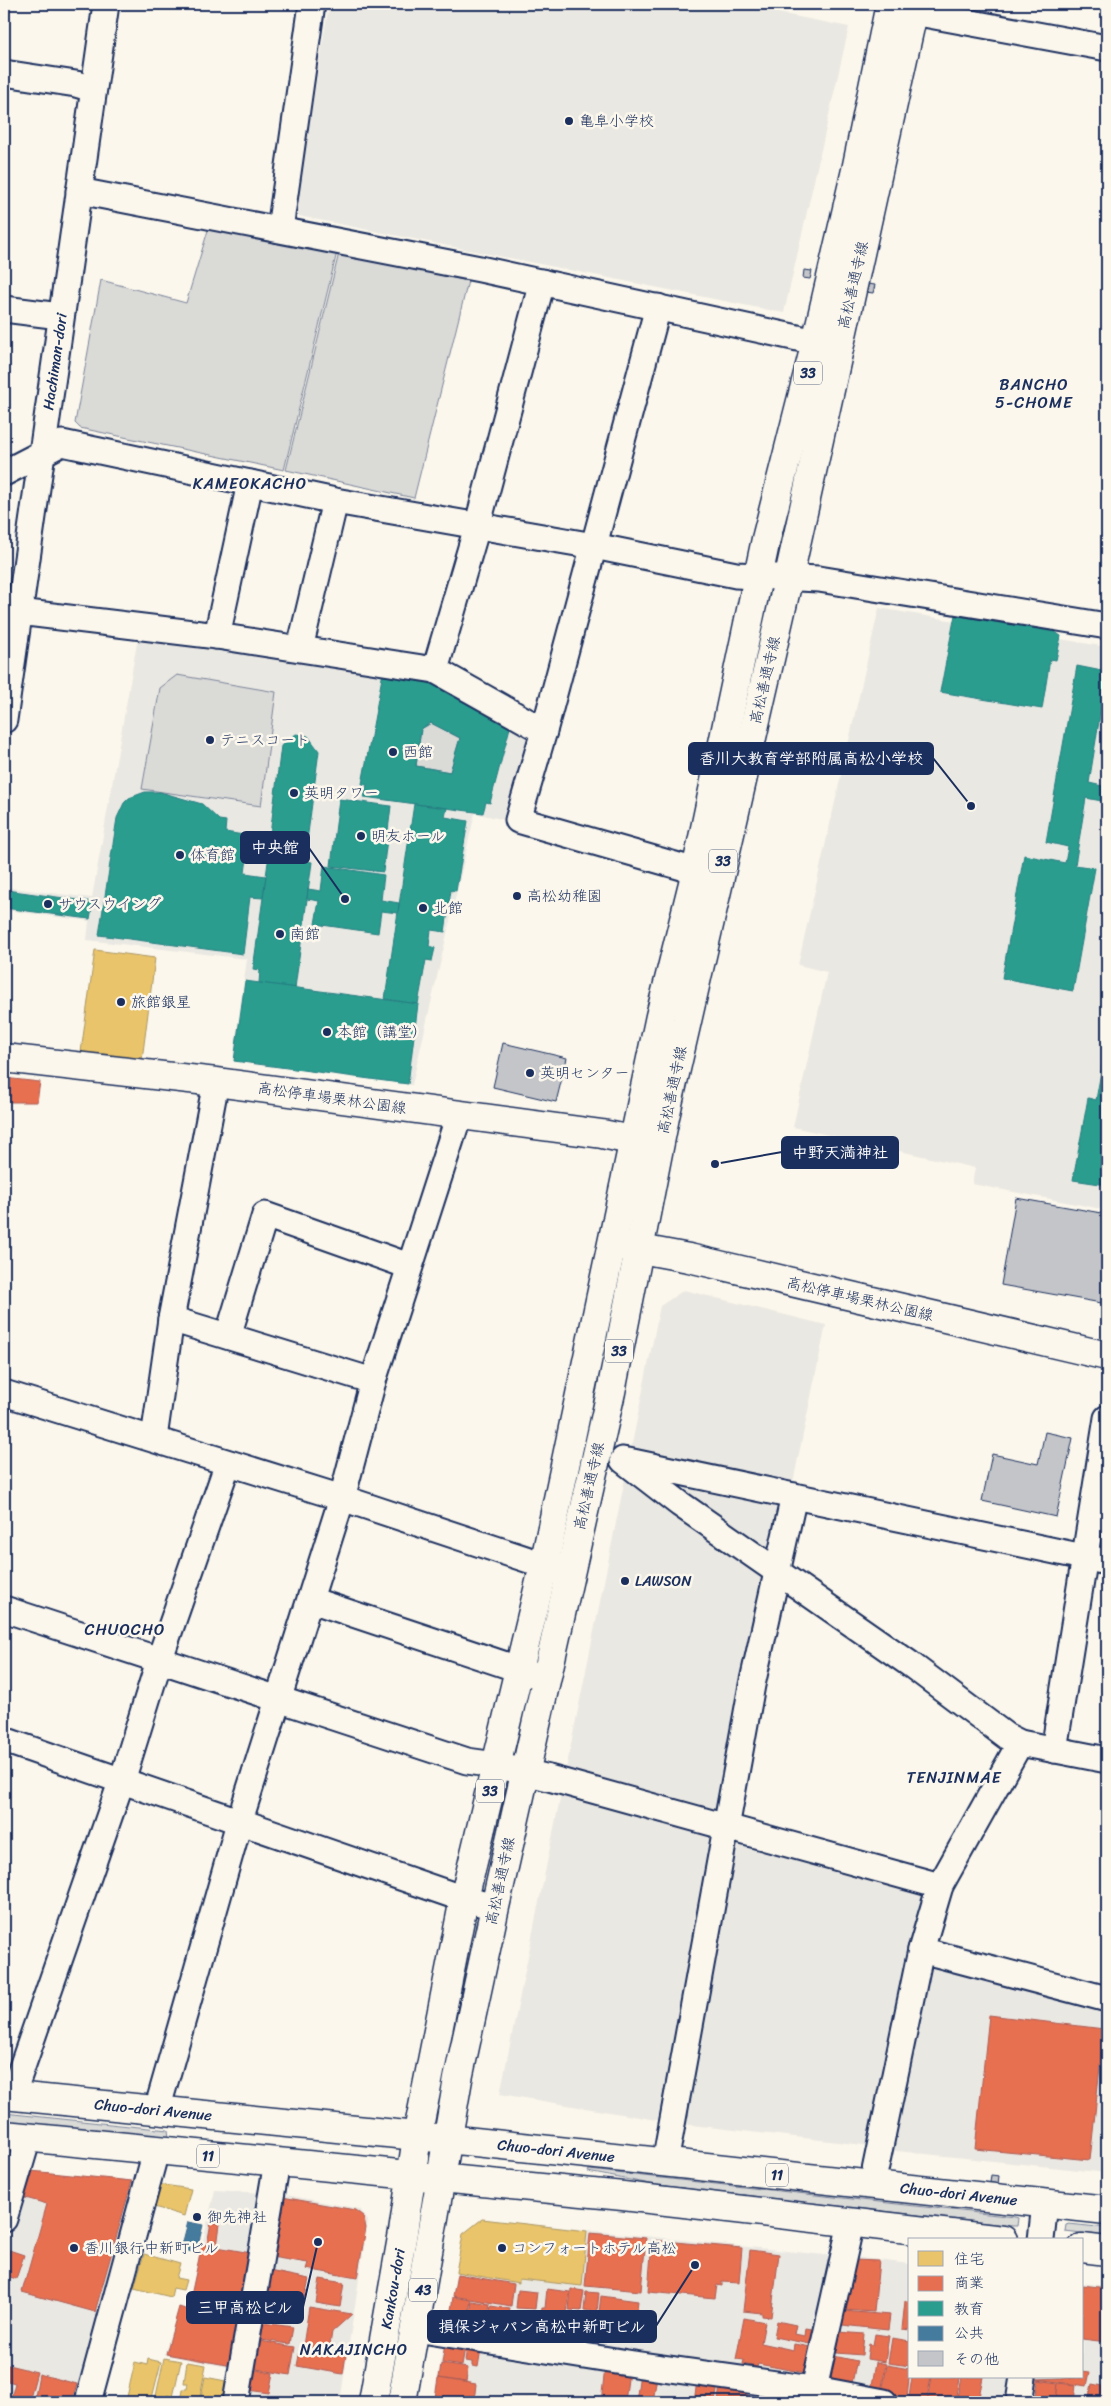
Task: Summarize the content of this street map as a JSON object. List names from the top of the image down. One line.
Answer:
{"streets":{"main road":["高松善通寺線","33","高松停車場栗林公園線","Chuo-dori Avenue","11","Kankou-dori","43"],"street":["Hachiman-dori"]},"crossings":[["高松善通寺線","高松停車場栗林公園線"],["高松善通寺線","Chuo-dori Avenue"],["高松善通寺線","11"],["高松善通寺線","Kankou-dori"],["11","Kankou-dori"]],"districts":["BANCHO 5-CHOME","KAMEOKACHO","CHUOCHO","TENJINMAE","NAKAJINCHO"],"places":["亀阜小学校","テニスコート","西館","英明タワー","香川大教育学部附属高松小学校","明友ホール","体育館","高松幼稚園","中央館","サウスウイング","北館","南館","旅館銀星","本館（講堂）","英明センター","中野天満神社","LAWSON","御先神社","三甲高松ビル","香川銀行中新町ビル","コンフォートホテル高松","損保ジャパン高松中新町ビル"],"legend":["住宅","商業","教育","公共","その他"]}
